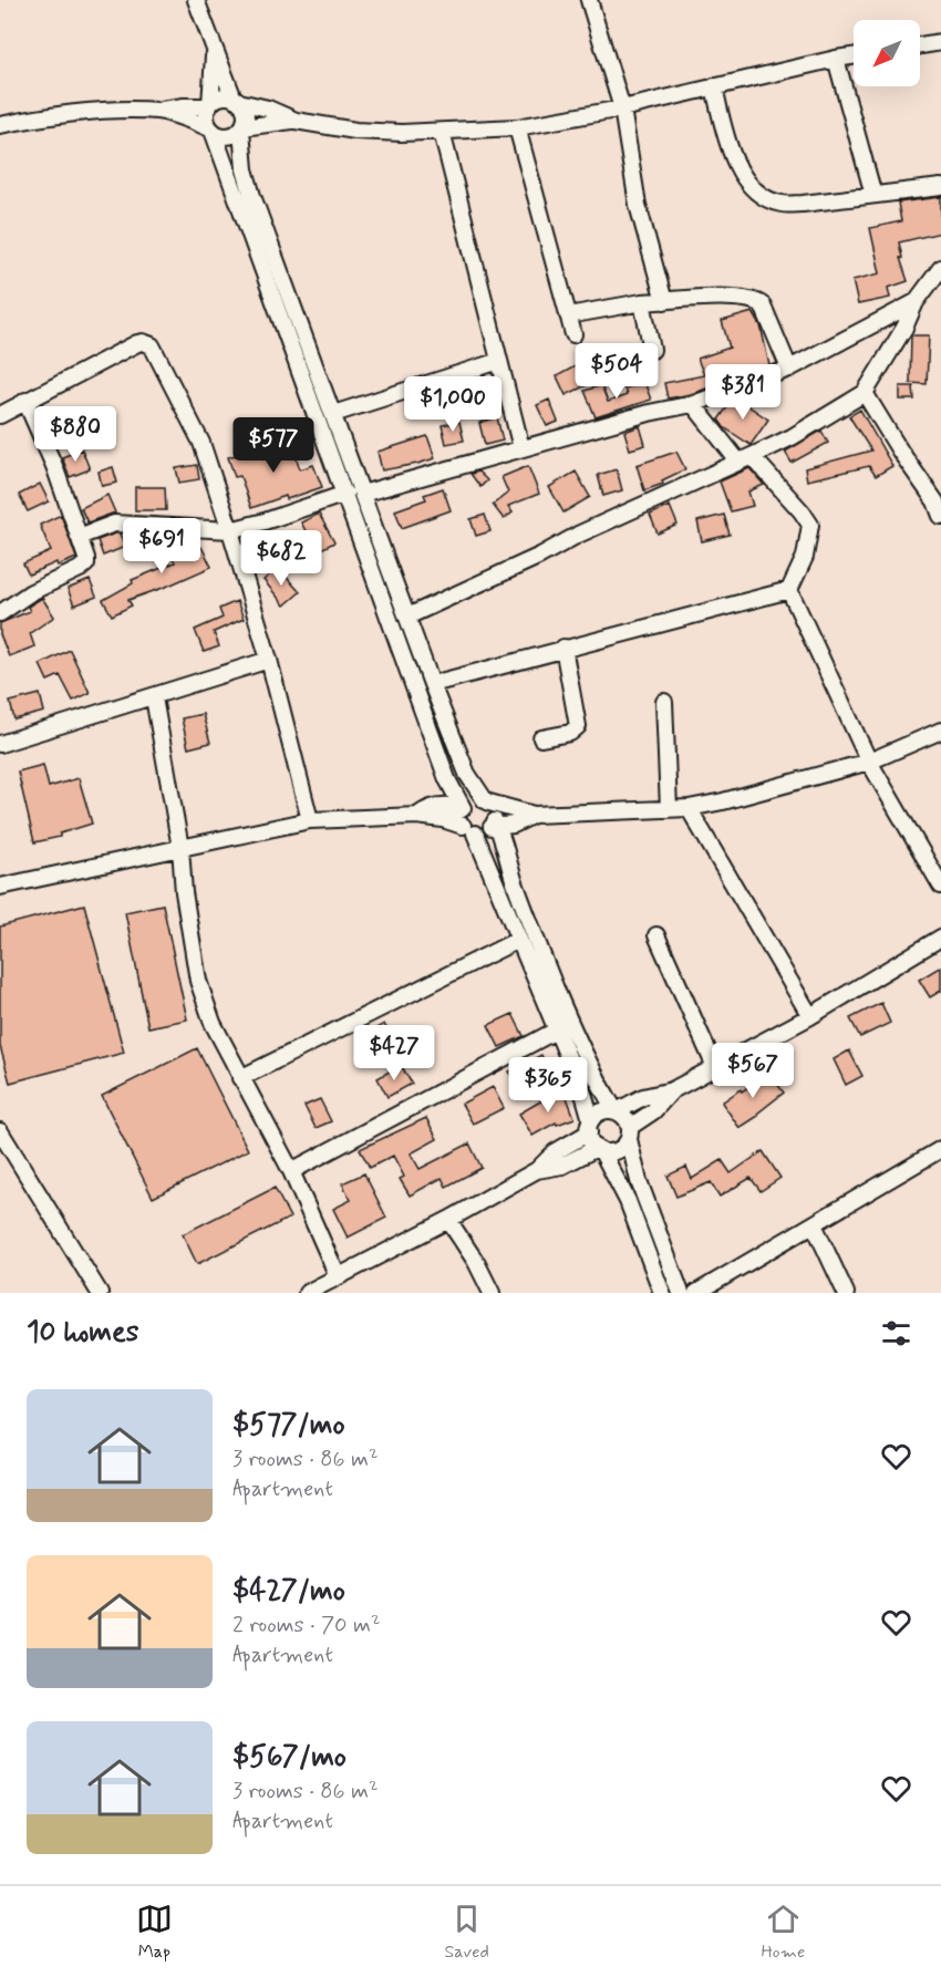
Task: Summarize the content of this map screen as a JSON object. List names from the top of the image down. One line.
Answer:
{"north":"bottom left","page":{"price":["$504","$381","$1,000","$880","$577","$691","$682","$427","$567","$365"],"heading":"10 homes","list":[{"name":"$577/mo","note":"3 rooms · 86 m² · Apartment"},{"name":"$427/mo","note":"2 rooms · 70 m² · Apartment"},{"name":"$567/mo","note":"3 rooms · 86 m² · Apartment"}],"tabs":["Map","Saved","Home"]}}
